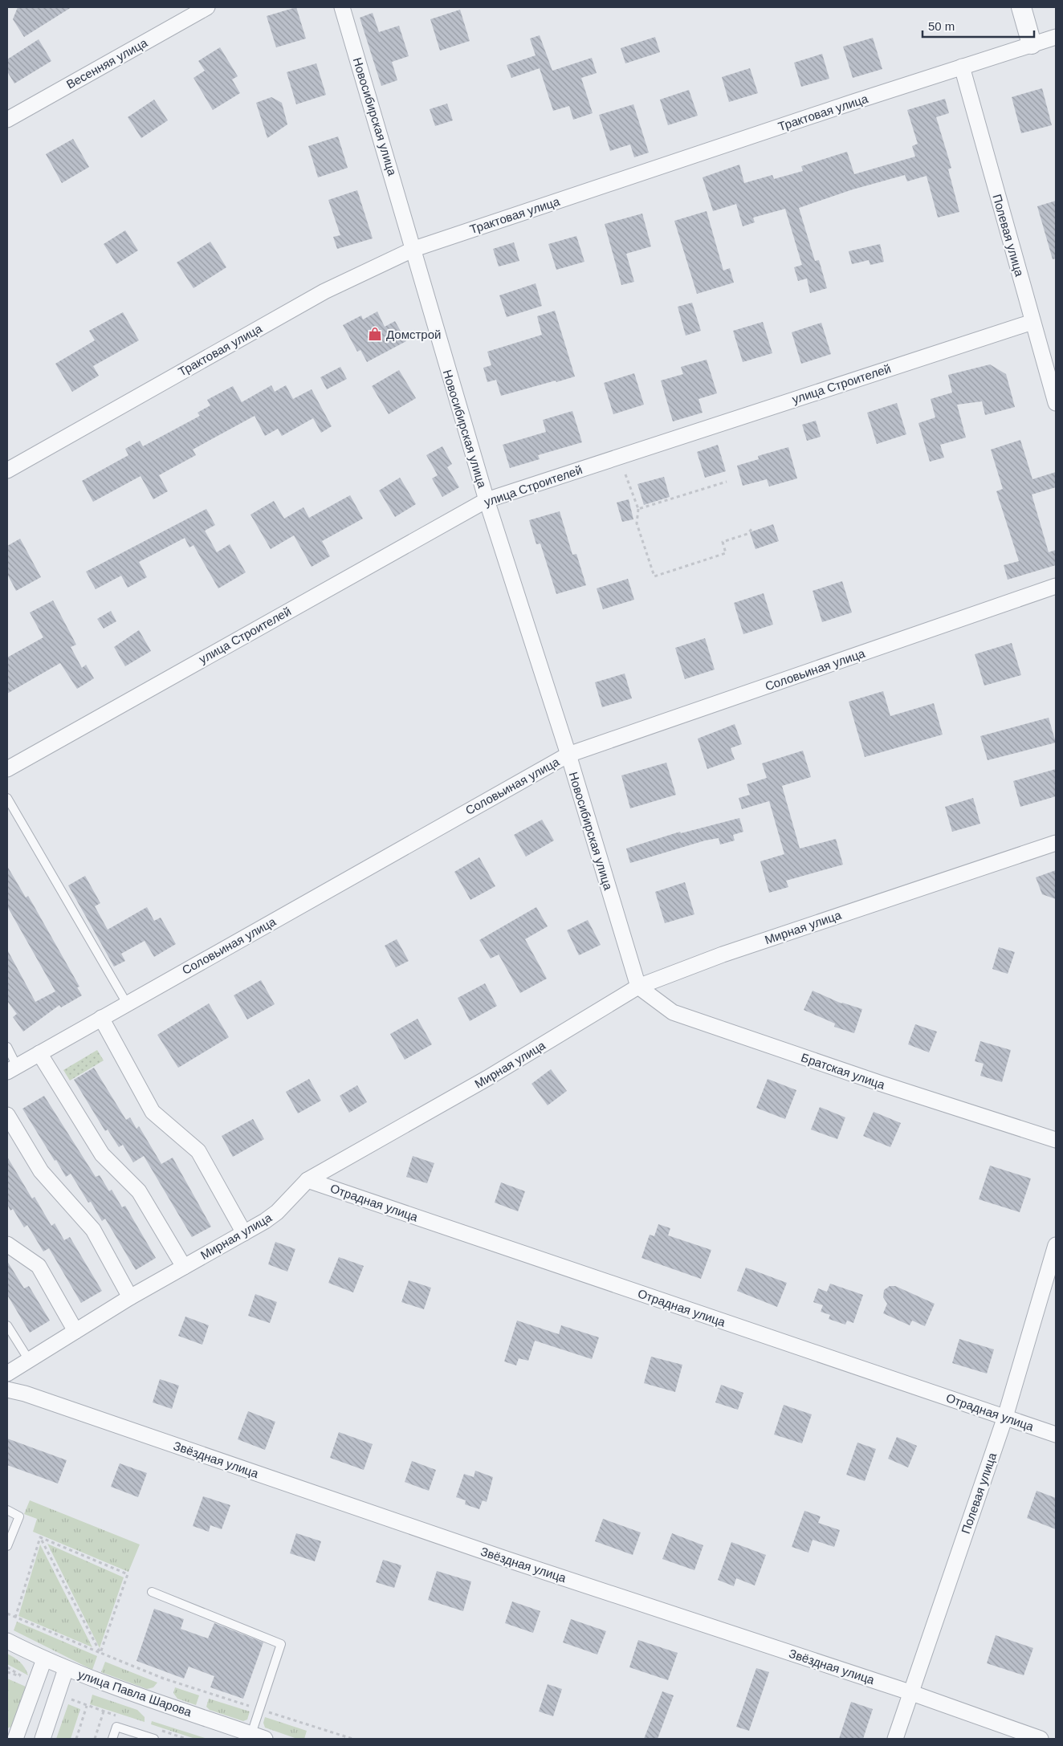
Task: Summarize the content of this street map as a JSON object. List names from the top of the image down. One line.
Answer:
{"streets":{"street":["Весенняя улица","Трактовая улица","Новосибирская улица","Полевая улица","улица Строителей","Соловьиная улица","Мирная улица","Братская улица","Отрадная улица","Звёздная улица","улица Павла Шарова"]},"crossings":[["Трактовая улица","Новосибирская улица"],["Трактовая улица","Полевая улица"],["Новосибирская улица","улица Строителей"],["Новосибирская улица","Соловьиная улица"],["Новосибирская улица","Мирная улица"],["Новосибирская улица","Братская улица"],["Полевая улица","улица Строителей"],["Полевая улица","Отрадная улица"],["Полевая улица","Звёздная улица"],["Мирная улица","Братская улица"],["Мирная улица","Отрадная улица"]],"places":{"shop":["Домстрой"]},"scale_bar":"50 m"}
